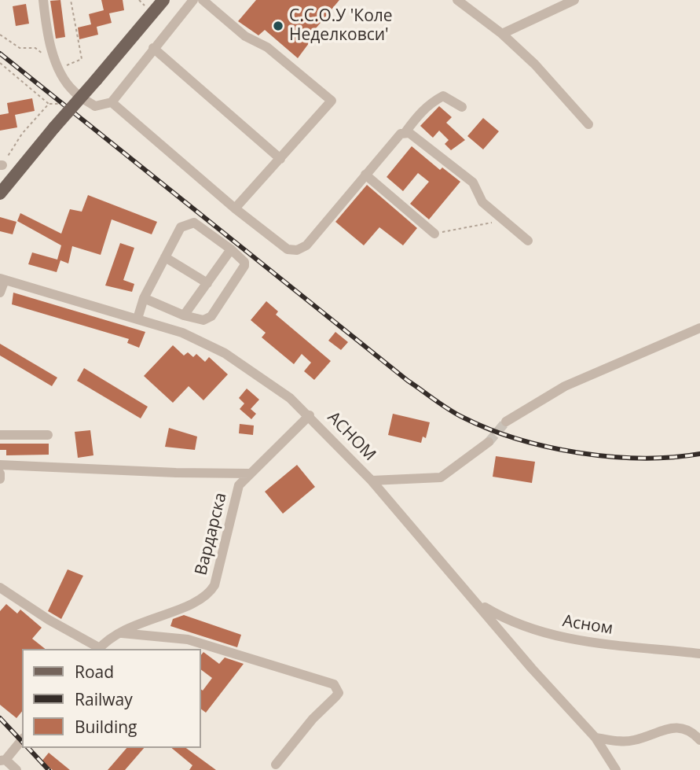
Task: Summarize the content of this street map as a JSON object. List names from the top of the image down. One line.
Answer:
{"streets":{"street":["АСНОМ","Вардарска","Асном"]},"crossings":[["АСНОМ","Вардарска"],["АСНОМ","Асном"]],"places":["С.С.О.У 'Коле Неделковси'"],"legend":["Road","Railway","Building"]}
